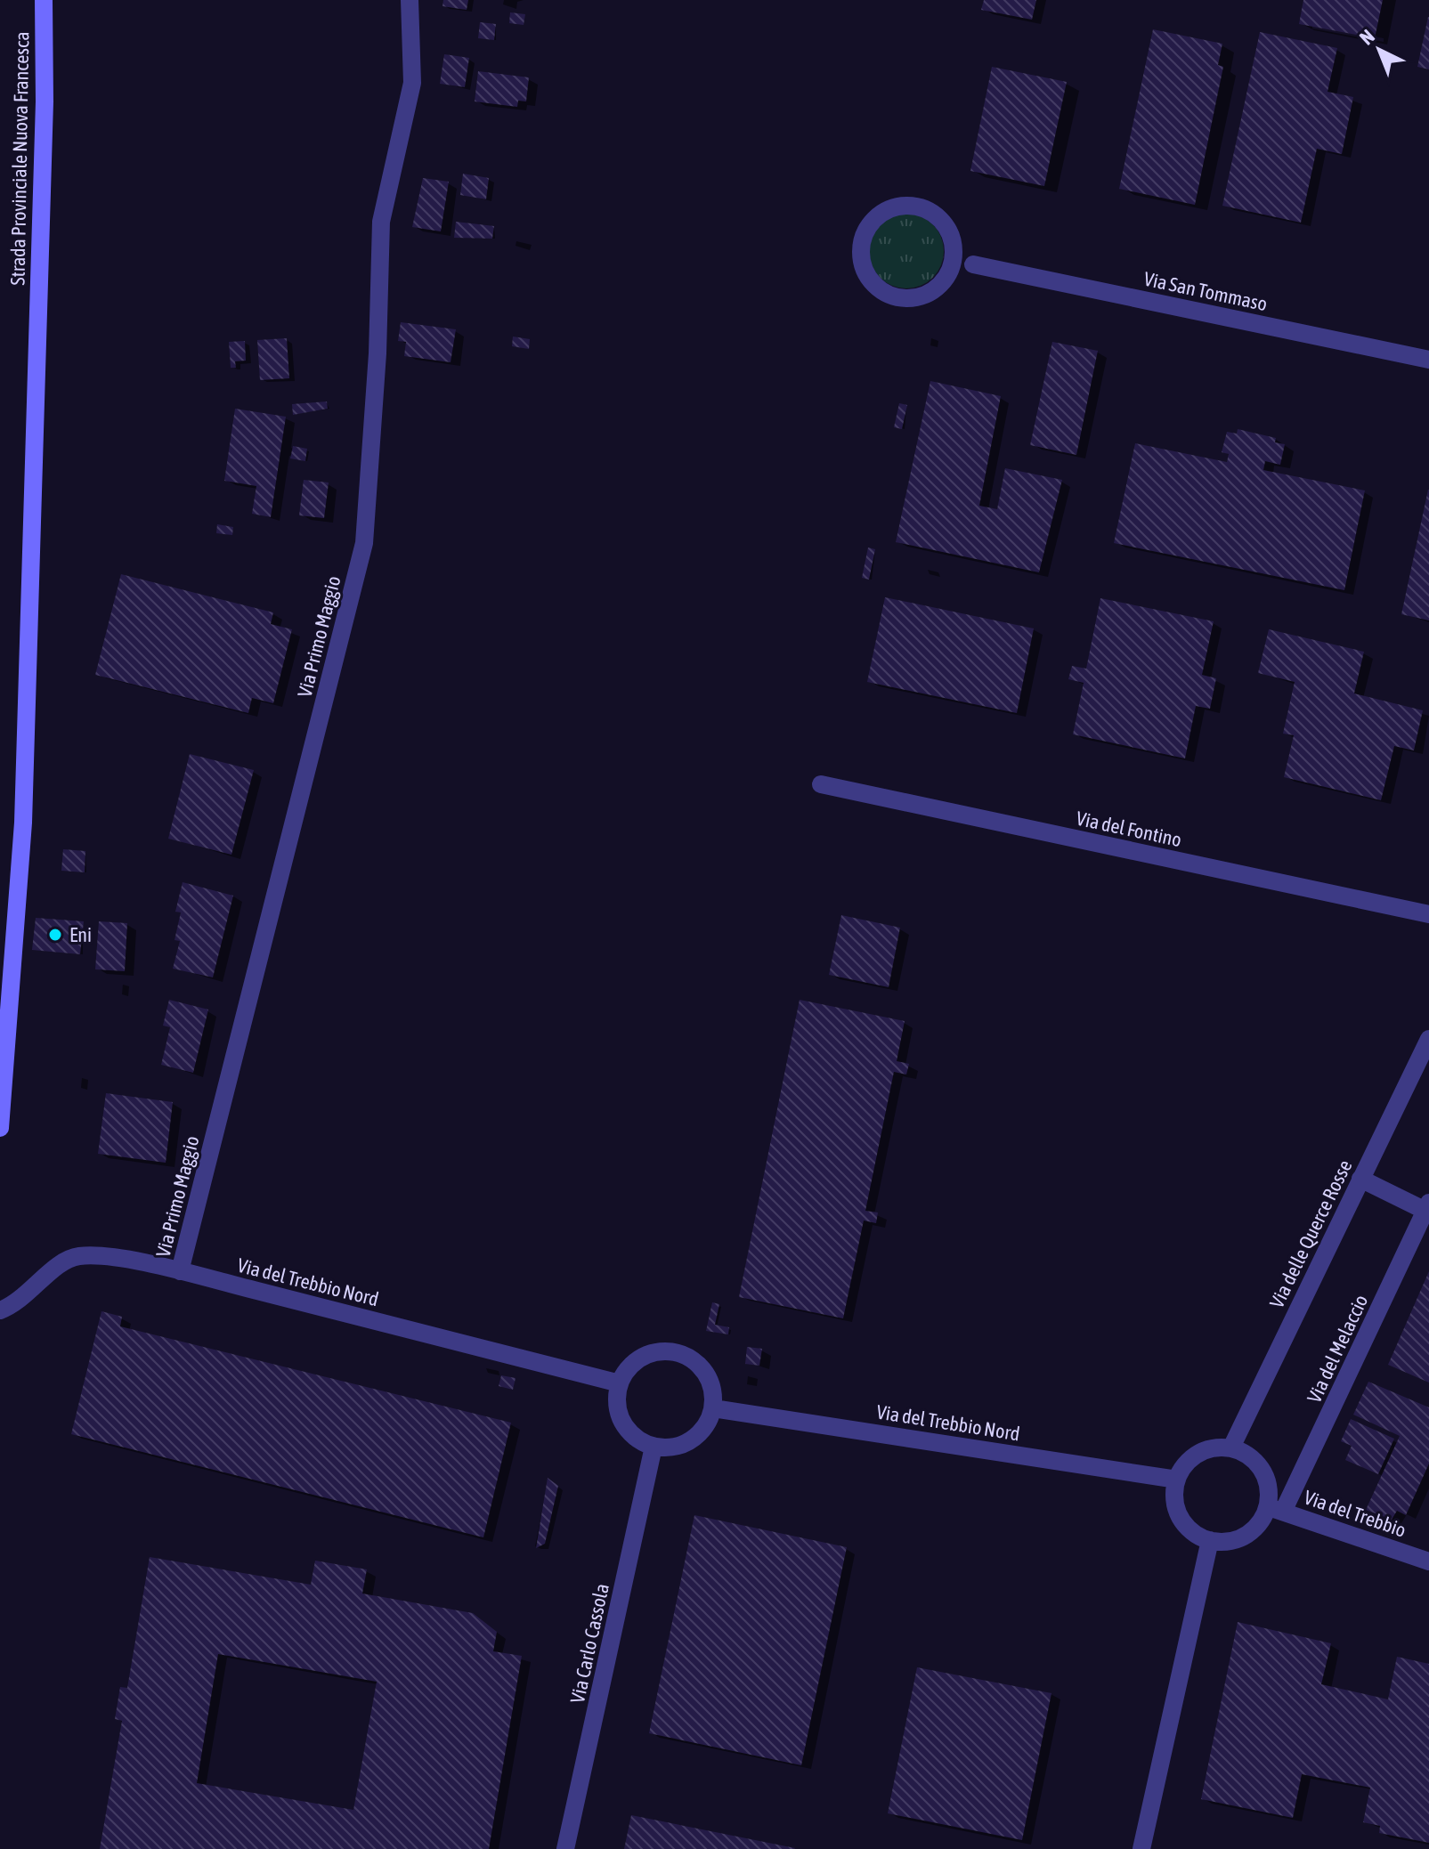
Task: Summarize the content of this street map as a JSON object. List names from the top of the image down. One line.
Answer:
{"streets":{"main road":["Strada Provinciale Nuova Francesca"],"street":["Via San Tommaso","Via Primo Maggio","Via del Fontino","Via delle Querce Rosse","Via del Trebbio Nord","Via del Melaccio","Via del Trebbio","Via Carlo Cassola"]},"crossings":[["Via Primo Maggio","Via del Trebbio Nord"],["Via delle Querce Rosse","Via del Trebbio Nord"],["Via delle Querce Rosse","Via del Melaccio"],["Via delle Querce Rosse","Via del Trebbio"],["Via del Trebbio Nord","Via del Melaccio"],["Via del Trebbio Nord","Via del Trebbio"],["Via del Trebbio Nord","Via Carlo Cassola"],["Via del Melaccio","Via del Trebbio"]],"places":["Eni"],"north":"top left"}
